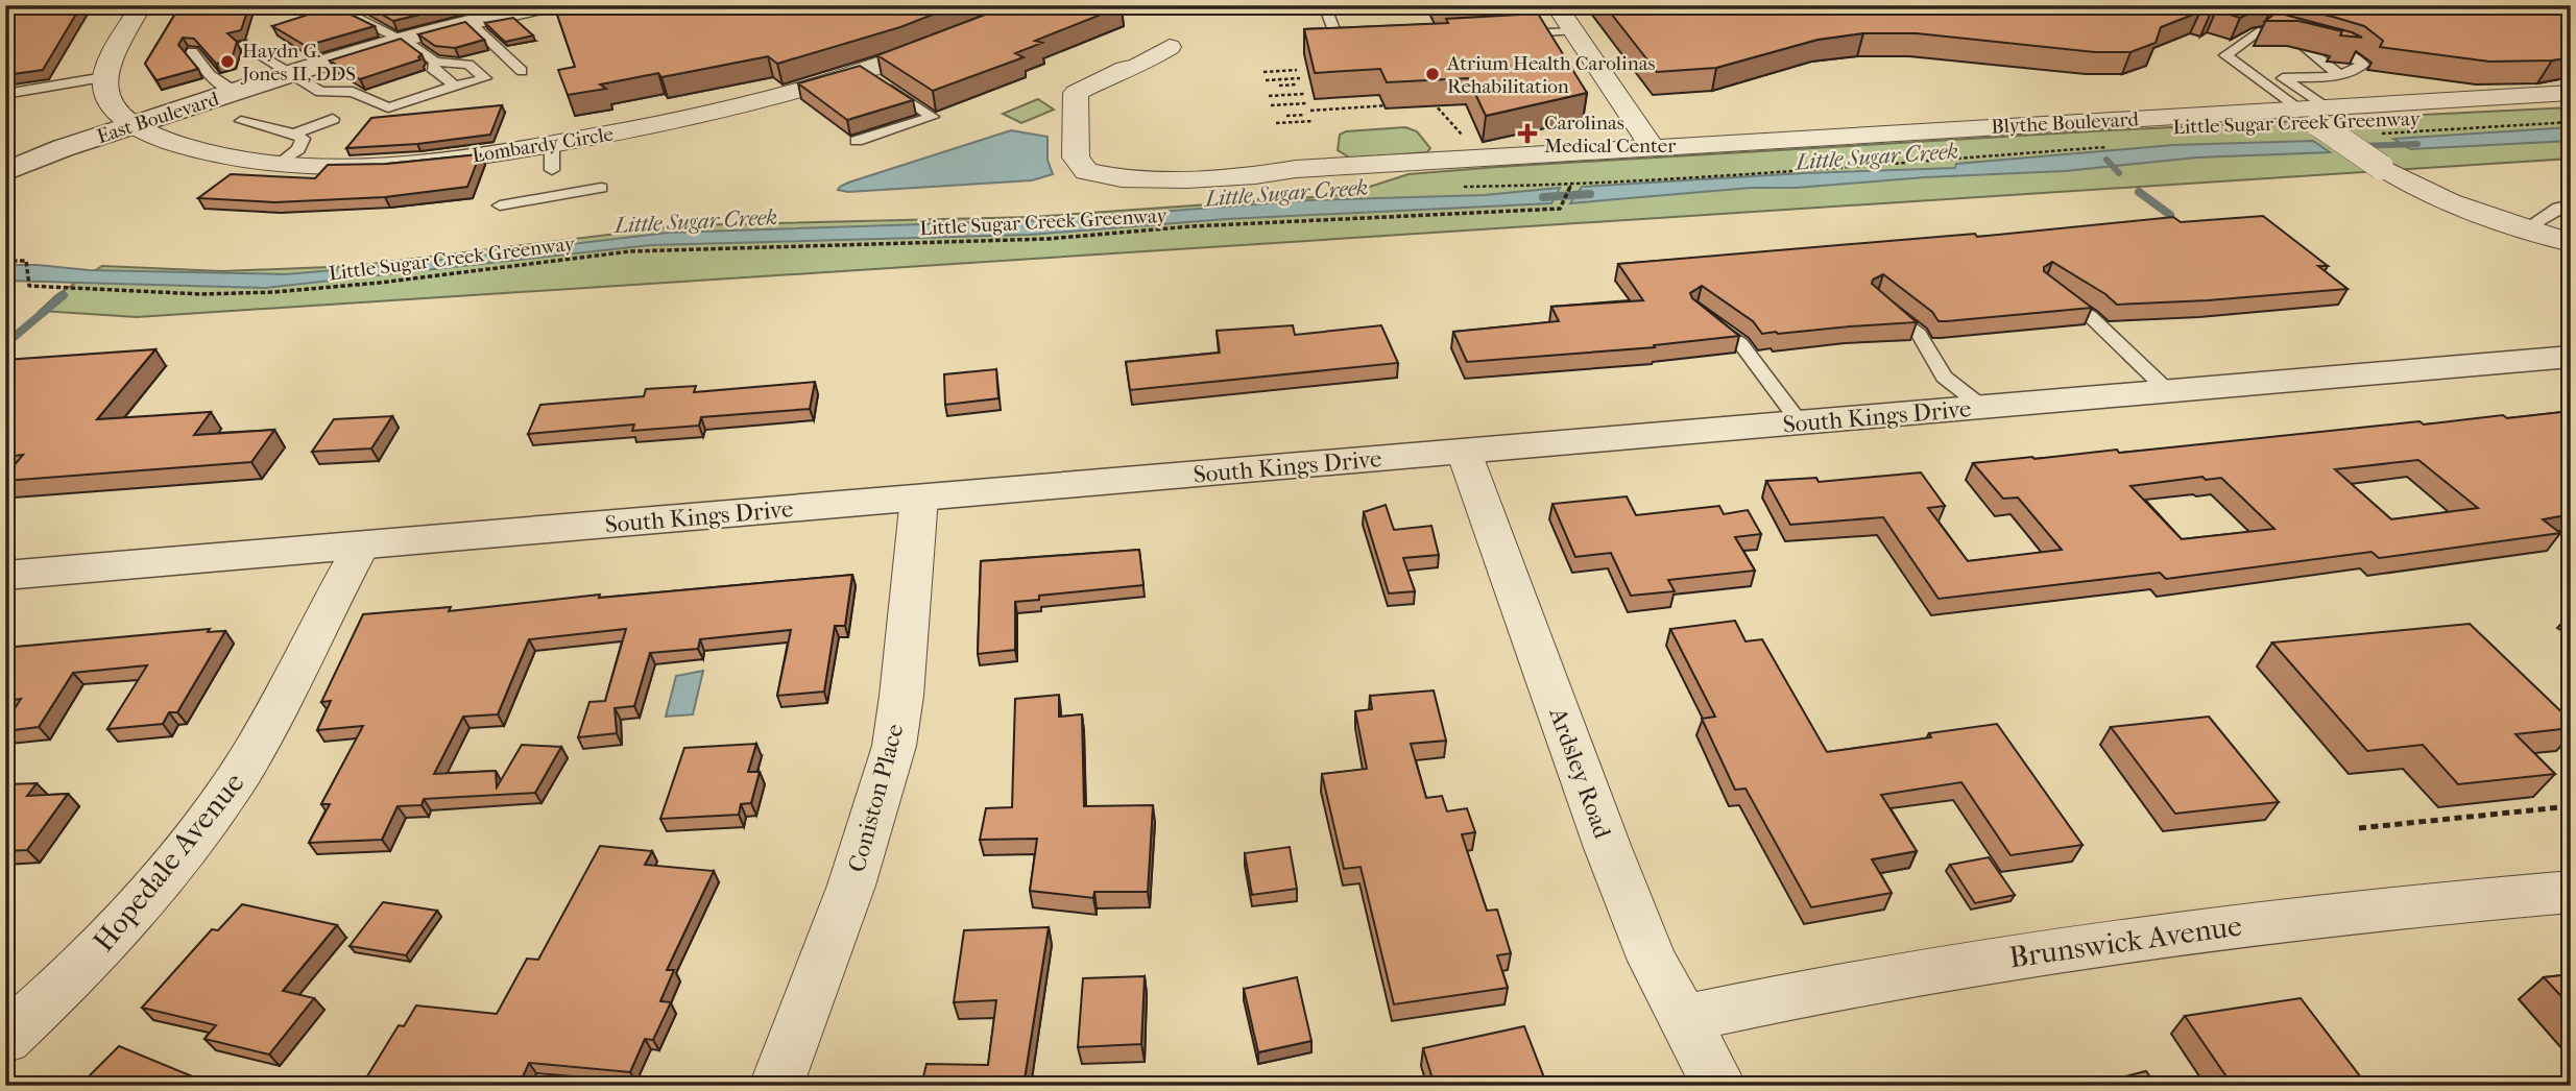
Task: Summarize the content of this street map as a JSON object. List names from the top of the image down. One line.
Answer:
{"streets":{"street":["East Boulevard","Blythe Boulevard","Lombardy Circle","South Kings Drive","Ardsley Road","Coniston Place","Hopedale Avenue","Brunswick Avenue"],"path":["Little Sugar Creek Greenway"]},"crossings":[["East Boulevard","Lombardy Circle"],["South Kings Drive","Ardsley Road"],["South Kings Drive","Coniston Place"],["South Kings Drive","Hopedale Avenue"],["Ardsley Road","Brunswick Avenue"]],"water":["Little Sugar Creek"],"places":{"other":["Haydn G. Jones II, DDS","Atrium Health Carolinas Rehabilitation"],"health":["Carolinas Medical Center"]}}
